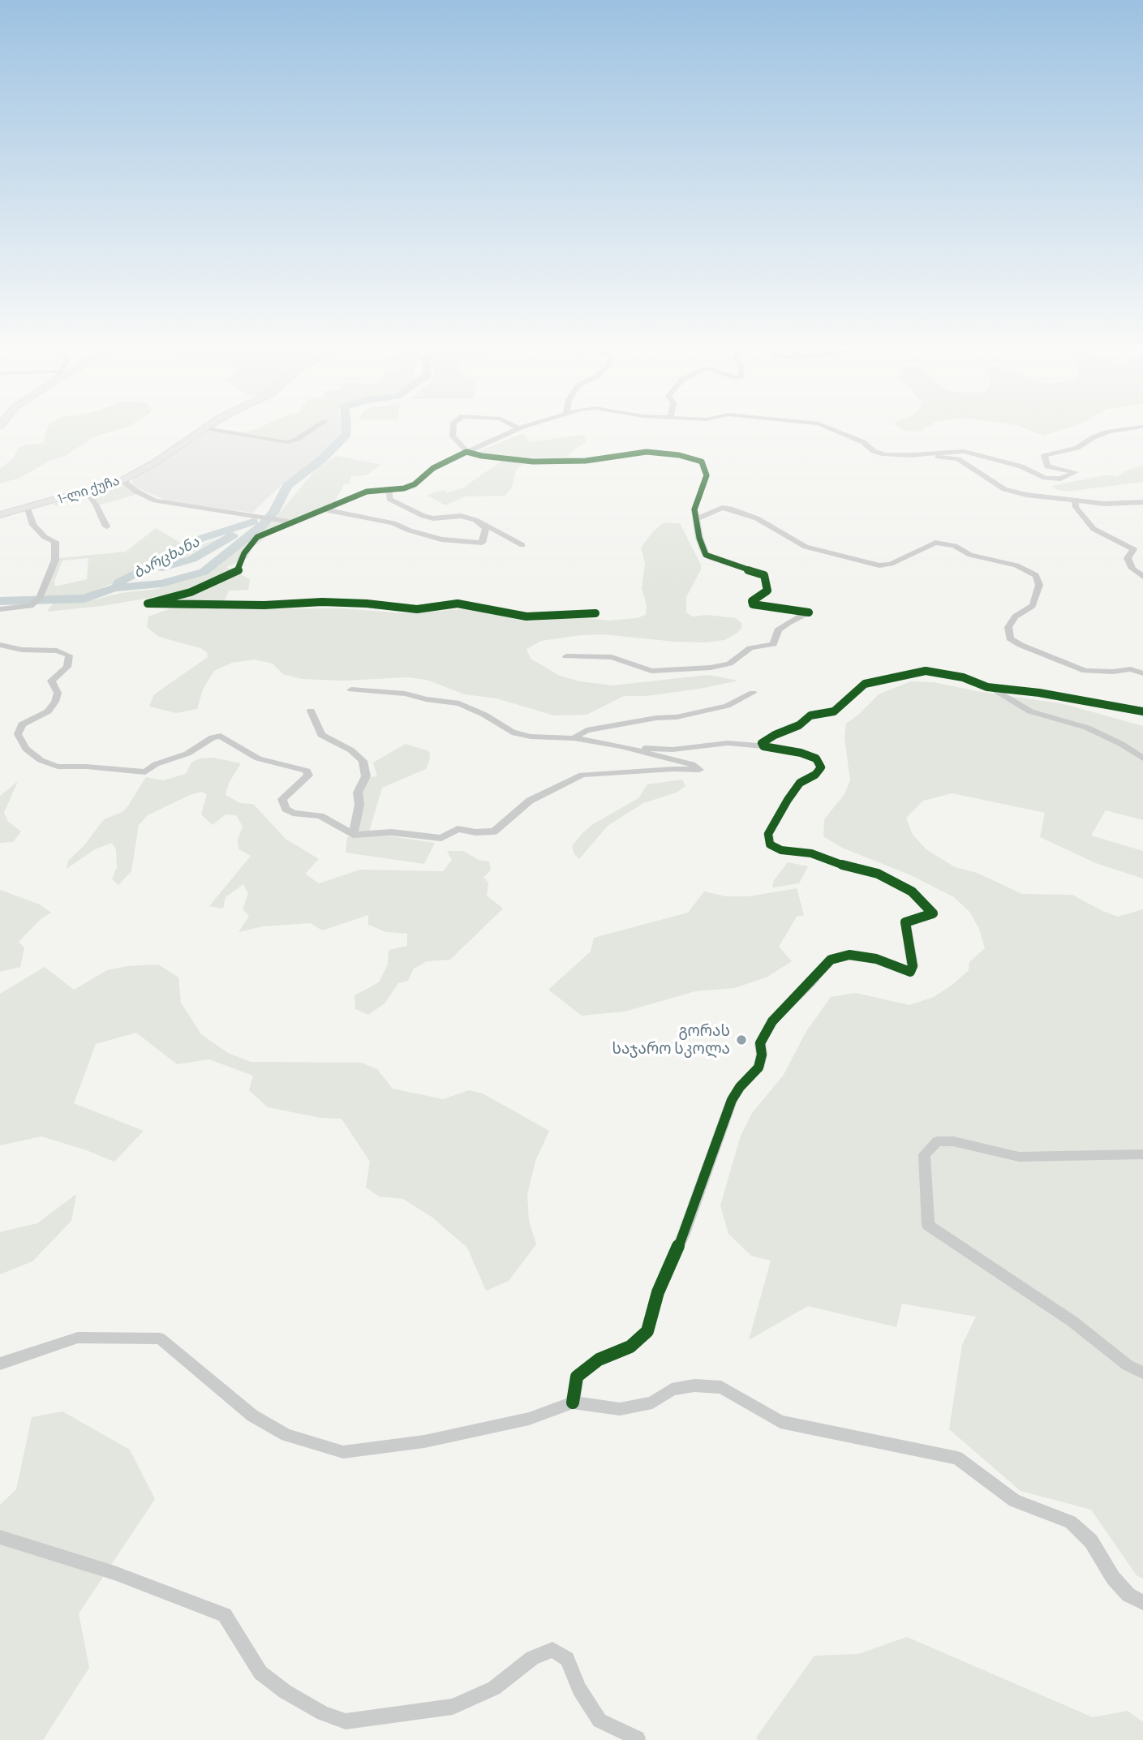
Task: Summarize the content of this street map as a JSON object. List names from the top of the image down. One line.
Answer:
{"streets":{"street":["1-ლი ქუჩა"]},"water":["ბარცხანა"],"places":["გორას საჯარო სკოლა"]}
